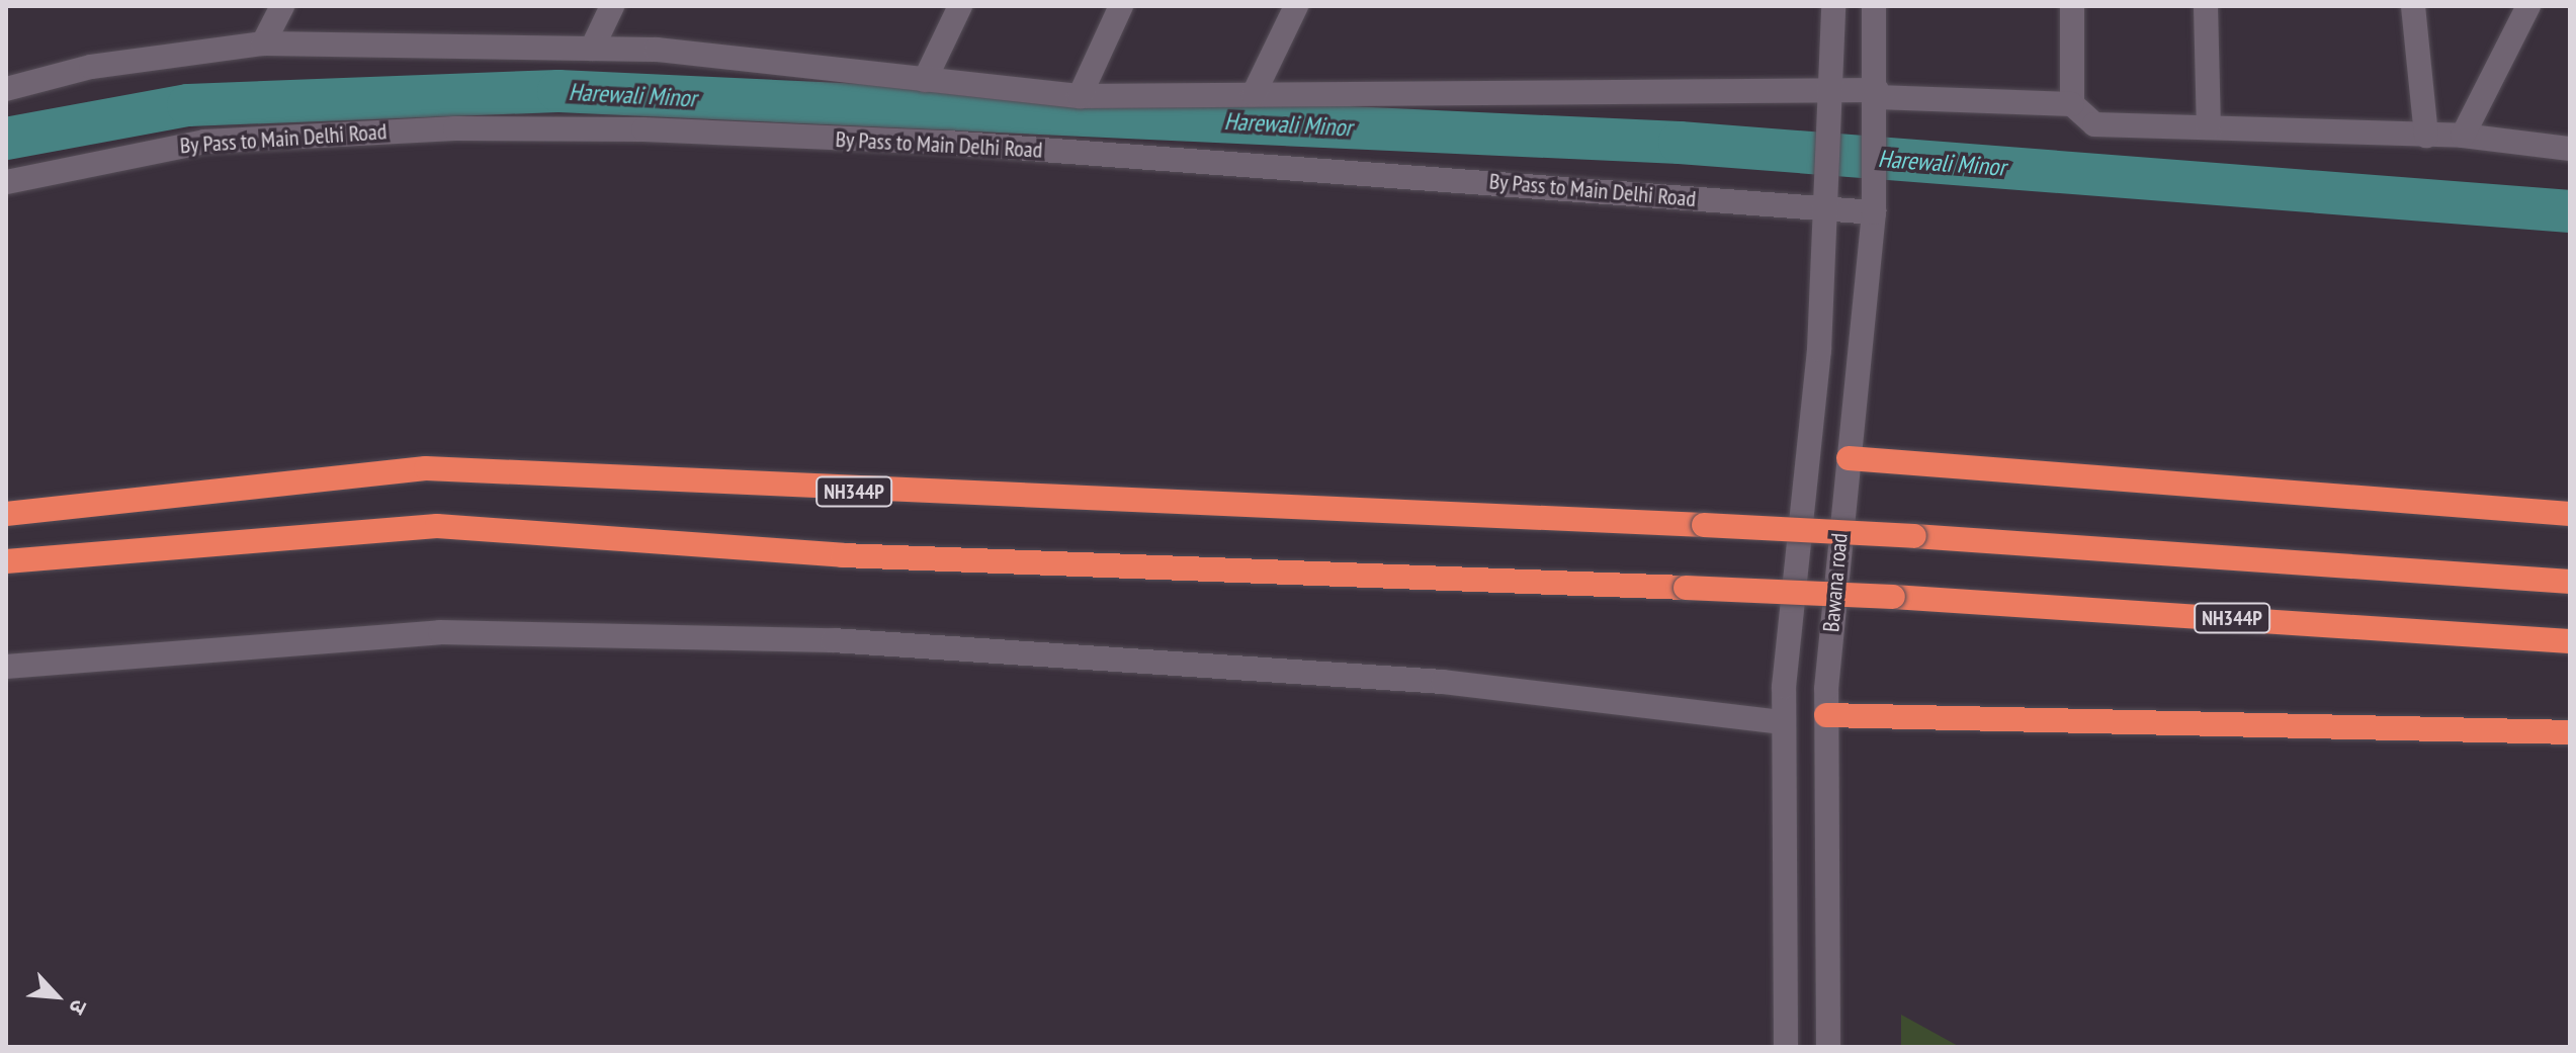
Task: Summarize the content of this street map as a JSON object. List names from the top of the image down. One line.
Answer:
{"streets":{"highway":["NH344P"],"street":["By Pass to Main Delhi Road","Bawana road"]},"crossings":[["By Pass to Main Delhi Road","Bawana road"]],"water":["Harewali Minor"],"north":"bottom right"}
